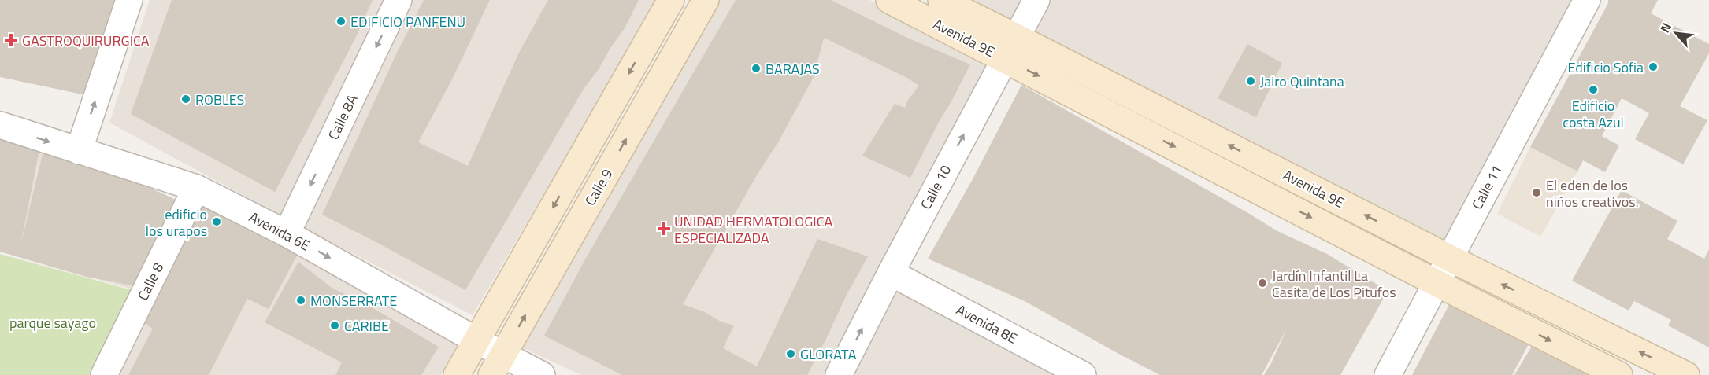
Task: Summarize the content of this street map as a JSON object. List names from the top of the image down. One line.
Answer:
{"streets":{"street":["Avenida 9E","Calle 8A","Calle 9","Calle 10","Calle 11","Avenida 6E","Calle 8","Avenida 8E"]},"crossings":[["Avenida 9E","Calle 10"],["Avenida 9E","Calle 11"],["Calle 8A","Avenida 6E"],["Calle 9","Avenida 6E"],["Calle 10","Avenida 8E"],["Avenida 6E","Calle 8"]],"one_way":["Calle 10","Avenida 6E"],"parks":["parque sayago"],"places":{"other":["EDIFICIO PANFENU","Edificio Sofia","BARAJAS","Jairo Quintana","Edificio costa Azul","ROBLES","El eden de los niños creativos.","edificio los urapos","Jardín Infantil La Casita de Los Pitufos","MONSERRATE","CARIBE","GLORATA"],"health":["GASTROQUIRURGICA","UNIDAD HERMATOLOGICA ESPECIALIZADA"]},"north":"top left"}
